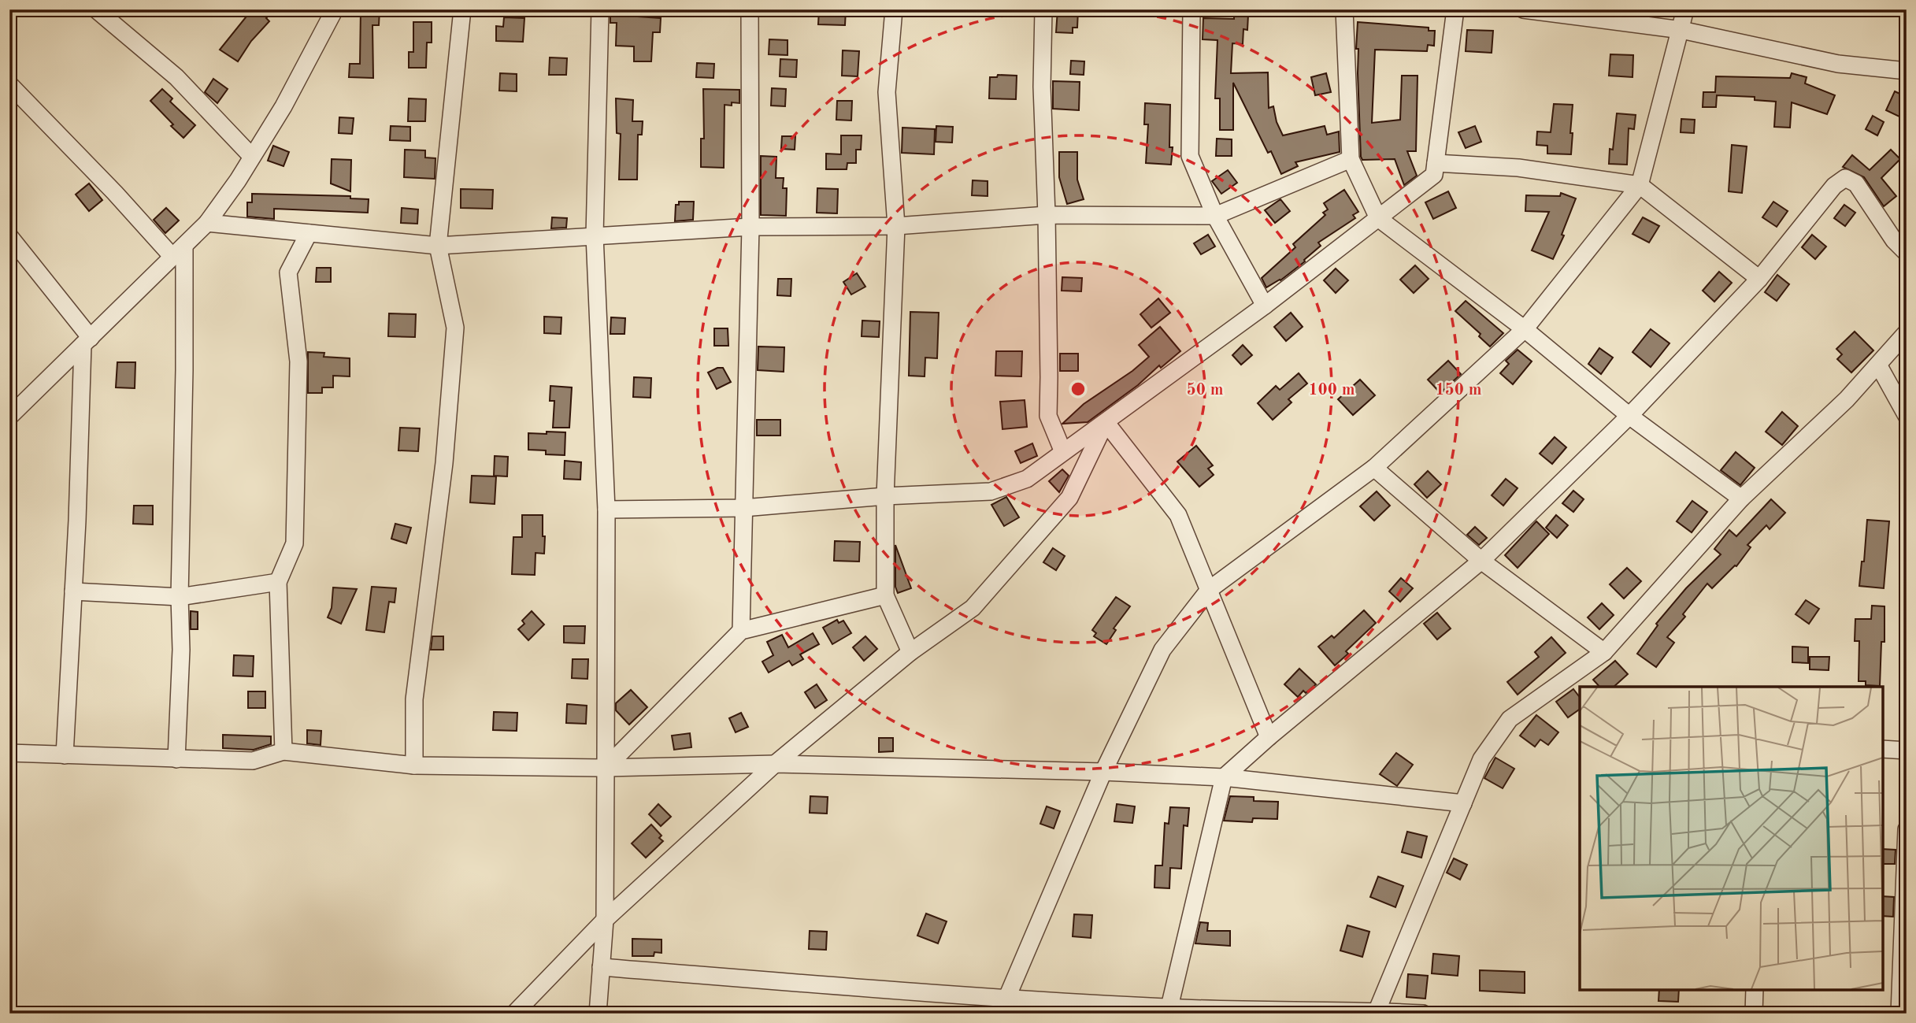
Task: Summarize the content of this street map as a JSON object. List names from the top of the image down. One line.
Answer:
{"rings":["50 m","100 m","150 m"]}
